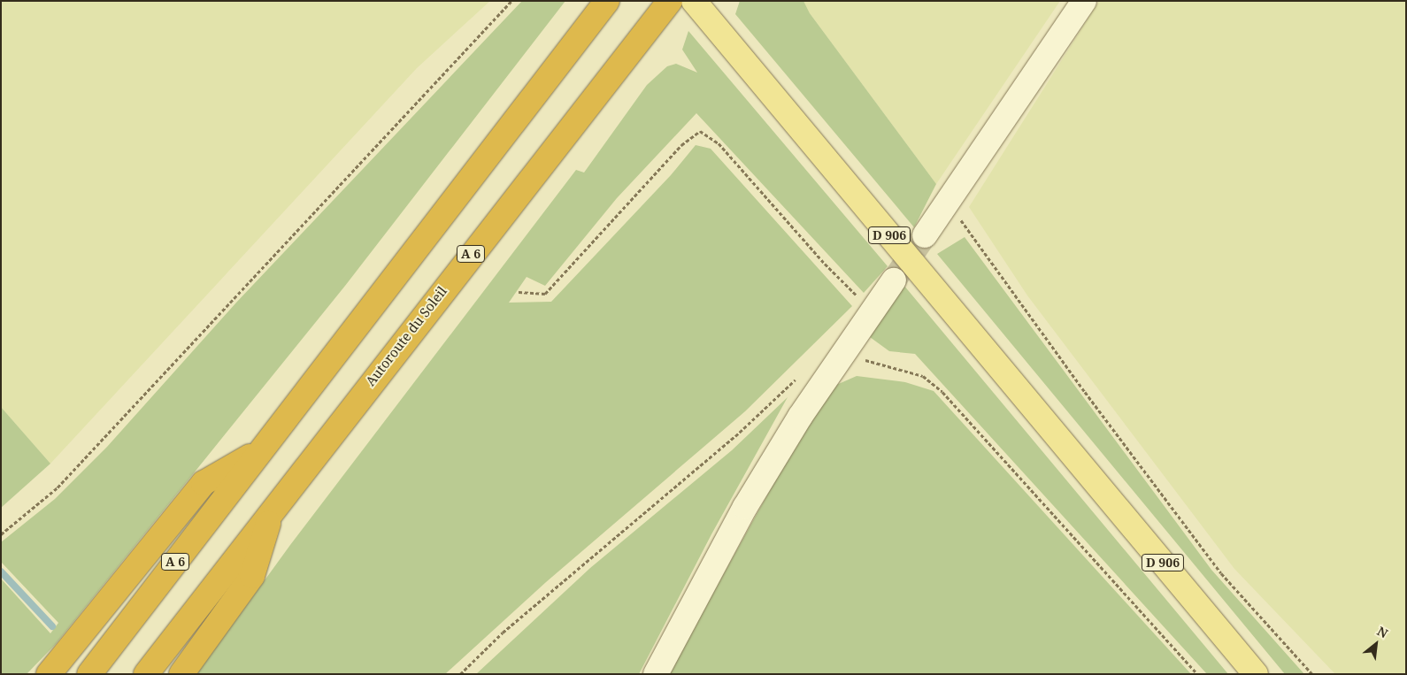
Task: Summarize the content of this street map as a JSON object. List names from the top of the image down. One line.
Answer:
{"streets":{"highway":["A 6","Autoroute du Soleil"],"main road":["D 906"]},"north":"top right"}
